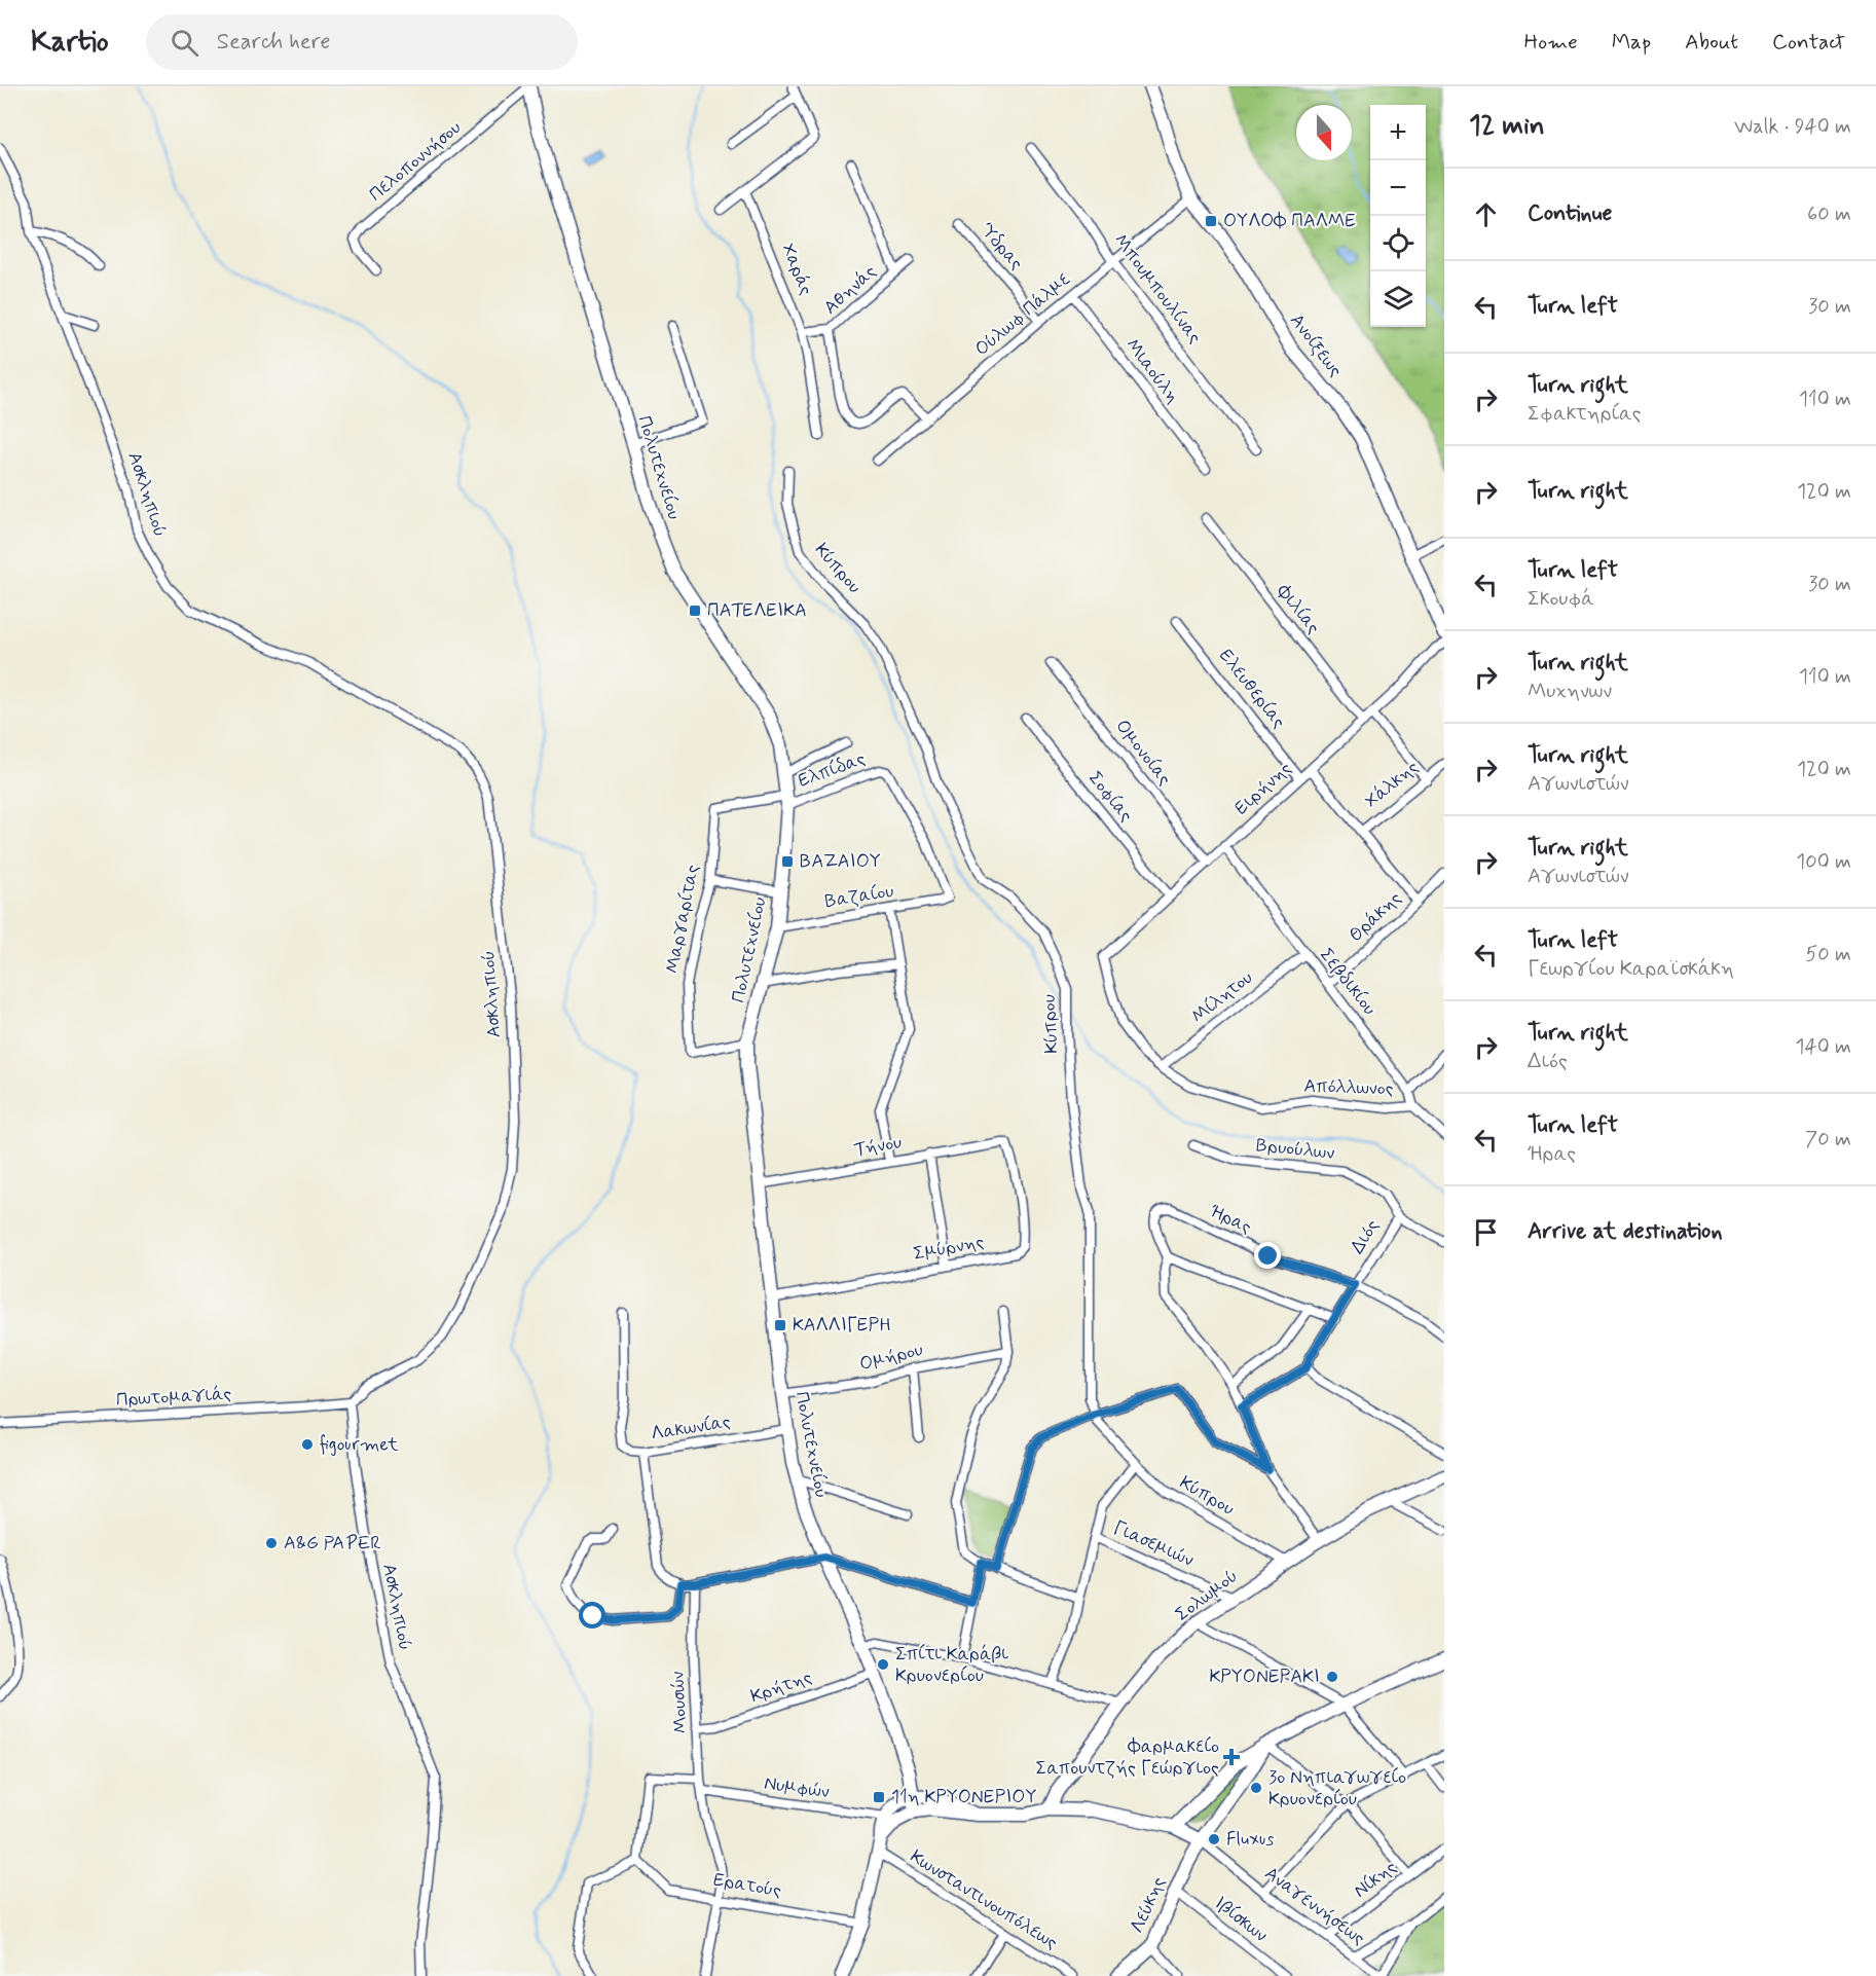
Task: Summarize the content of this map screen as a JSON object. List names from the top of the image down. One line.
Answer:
{"streets":{"street":["Πελοποννήσου","Ύδρας","Χαράς","Μπουμπουλίνας","Αθηνάς","Ούλωφ Πάλμε","Ανοίξεως","Μιαούλη","Πολυτεχνείου","Ασκληπιού","Κύπρου","Φιλίας","Ελευθερίας","Ομονοίας","Ελπίδας","Χάλκης","Ειρήνης","Σοφίας","Βαζαίου","Θράκης","Μαργαρίτας","Σεβδικίου","Μίλητου","Απόλλωνος","Τήνου","Βρυούλων","Ήρας","Διός","Σμύρνης","Ομήρου","Πρωτομαγιάς","Λακωνίας","Γιασεμιών","Σολωμού","Κρήτης","Μουσών","Νυμφών","Νίκης","Ερατούς","Κωνσταντινουπόλεως","Λεύκης","Αναγεννήσεως","Ιβίσκων"]},"crossings":[["Πελοποννήσου","Πολυτεχνείου"],["Ύδρας","Ούλωφ Πάλμε"],["Μπουμπουλίνας","Ούλωφ Πάλμε"],["Αθηνάς","Ούλωφ Πάλμε"],["Ούλωφ Πάλμε","Ανοίξεως"],["Ούλωφ Πάλμε","Μιαούλη"],["Πολυτεχνείου","Ελπίδας"],["Πολυτεχνείου","Βαζαίου"],["Πολυτεχνείου","Μαργαρίτας"],["Πολυτεχνείου","Τήνου"],["Πολυτεχνείου","Σμύρνης"],["Πολυτεχνείου","Ομήρου"],["Πολυτεχνείου","Λακωνίας"],["Πολυτεχνείου","Κρήτης"],["Ασκληπιού","Πρωτομαγιάς"],["Κύπρου","Σολωμού"],["Φιλίας","Ειρήνης"],["Ελευθερίας","Ειρήνης"],["Ομονοίας","Ειρήνης"],["Ελπίδας","Βαζαίου"],["Ελπίδας","Μαργαρίτας"],["Ειρήνης","Σοφίας"],["Ειρήνης","Σεβδικίου"],["Ειρήνης","Απόλλωνος"],["Θράκης","Σεβδικίου"],["Σεβδικίου","Μίλητου"],["Σεβδικίου","Απόλλωνος"],["Μίλητου","Απόλλωνος"],["Τήνου","Σμύρνης"],["Βρυούλων","Διός"],["Ήρας","Διός"],["Γιασεμιών","Σολωμού"],["Κρήτης","Μουσών"],["Μουσών","Νυμφών"],["Μουσών","Ερατούς"],["Νίκης","Αναγεννήσεως"],["Λεύκης","Αναγεννήσεως"],["Λεύκης","Ιβίσκων"]],"places":{"transit":["ΟΥΛΟΦ ΠΑΛΜΕ","ΠΑΤΕΛΕΙΚΑ","ΒΑΖΑΙΟΥ","ΚΑΛΛΙΓΕΡΗ","11η ΚΡΥΟΝΕΡΙΟΥ"],"other":["figourmet","A&G PAPER","Σπίτι Καράβι Κρυονερίου","ΚΡΥΟΝΕΡΑΚΙ","3ο Νηπιαγωγείο Κρυονερίου","Fluxus"],"health":["Φαρμακείο Σαπουντζής Γεώργιος"]},"north":"bottom","page":{"header":"Kartio","search":"Search here","nav":["Home","Map","About","Contact"],"heading":["12 min","Walk · 940 m"],"map_buttons":["+","−"],"list":[["Continue","60 m"],["Turn left","30 m"],["Turn right","Σφακτηρίας","110 m"],["Turn right","120 m"],["Turn left","Σκουφά","30 m"],["Turn right","Μυχηνων","110 m"],["Turn right","Αγωνιστών","120 m"],["Turn right","Αγωνιστών","100 m"],["Turn left","Γεωργίου Καραϊσκάκη","50 m"],["Turn right","Διός","140 m"],["Turn left","Ήρας","70 m"],"Arrive at destination"]}}
